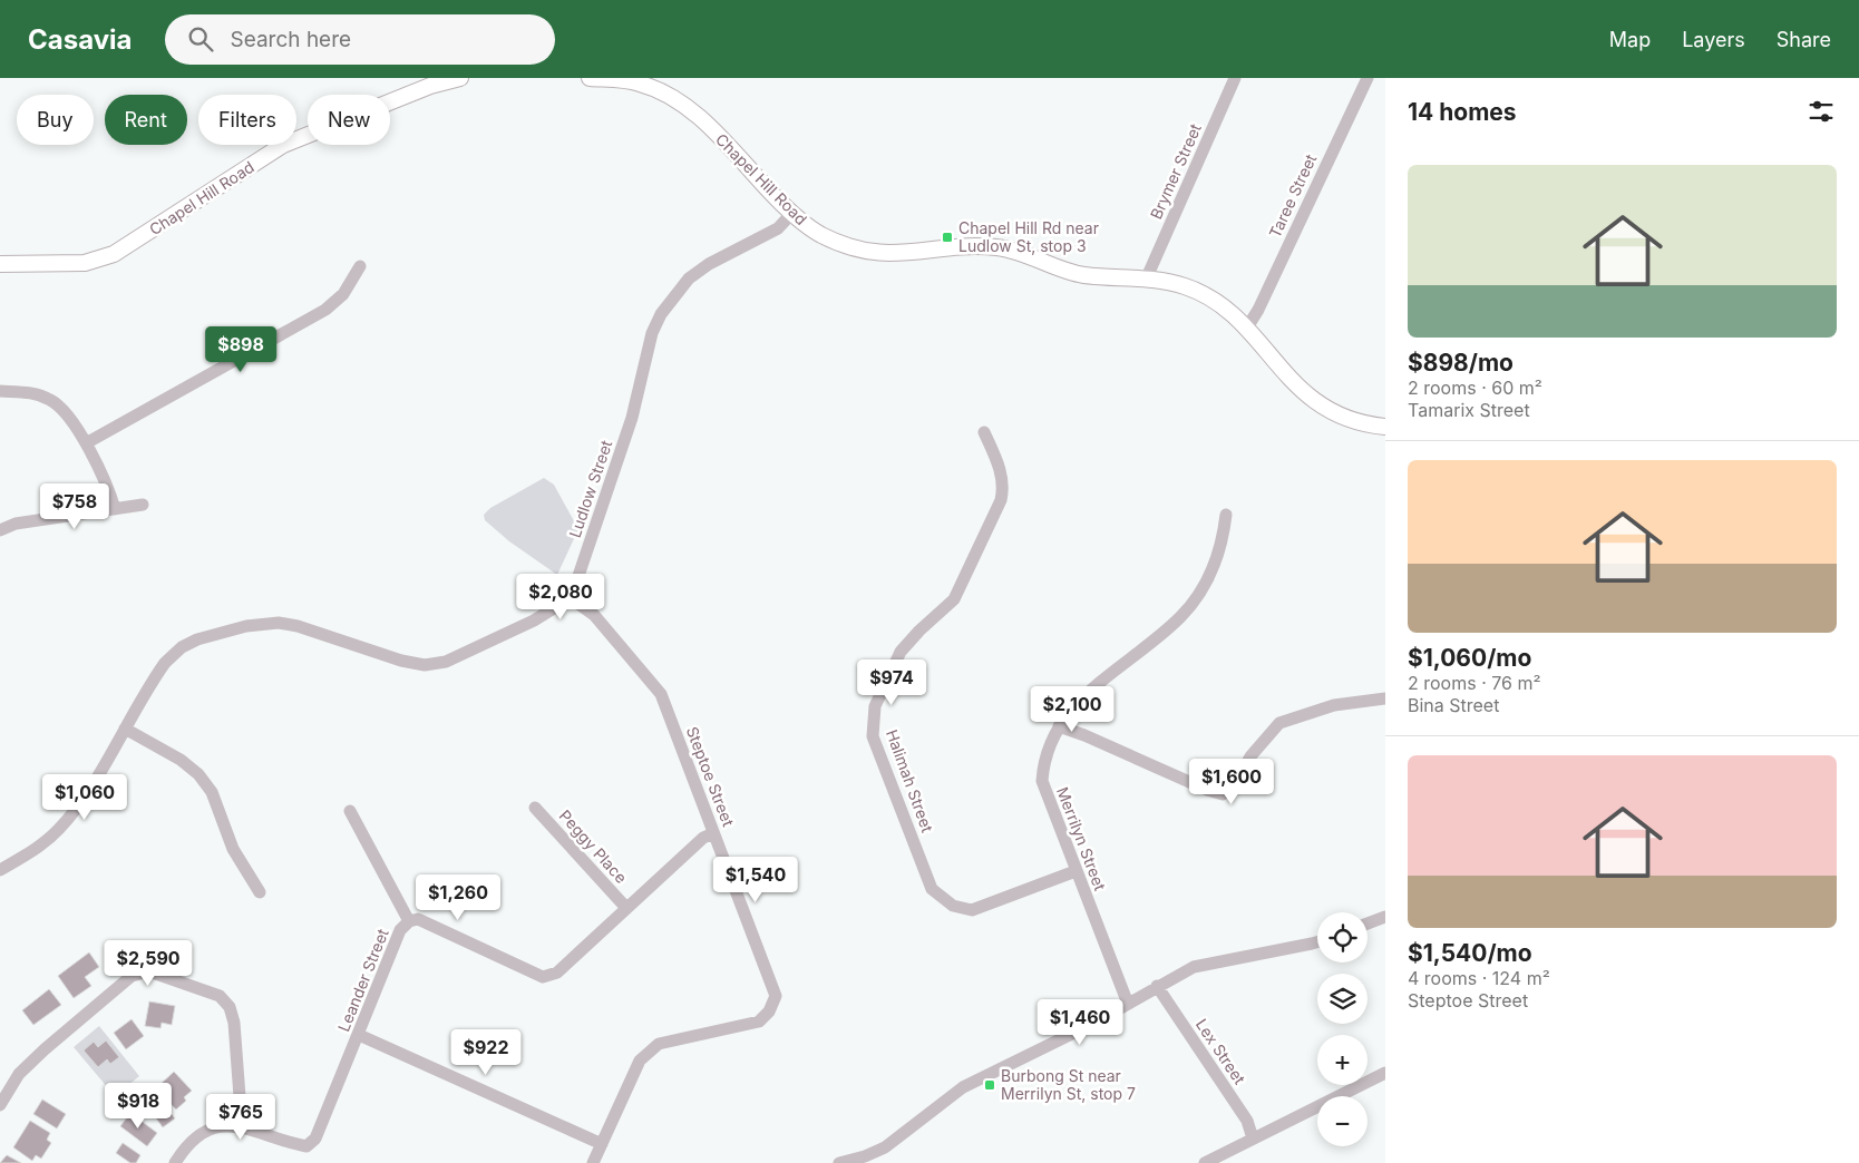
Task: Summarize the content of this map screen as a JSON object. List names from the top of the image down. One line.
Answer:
{"streets":{"main road":["Chapel Hill Road"],"street":["Brymer Street","Taree Street","Ludlow Street","Steptoe Street","Halimah Street","Merrilyn Street","Peggy Place","Leander Street","Lex Street"]},"crossings":[["Brymer Street","Chapel Hill Road"],["Chapel Hill Road","Taree Street"],["Chapel Hill Road","Ludlow Street"],["Ludlow Street","Steptoe Street"],["Steptoe Street","Leander Street"],["Halimah Street","Merrilyn Street"],["Peggy Place","Leander Street"]],"places":{"transit":["Chapel Hill Rd near Ludlow St, stop 3","Burbong St near Merrilyn St, stop 7"]},"page":{"header":"Casavia","search":"Search here","nav":["Map","Layers","Share"],"heading":"14 homes","chip":["Buy","Rent","Filters","New"],"list":[{"name":"$898/mo","note":"2 rooms · 60 m² · Tamarix Street"},{"name":"$1,060/mo","note":"2 rooms · 76 m² · Bina Street"},{"name":"$1,540/mo","note":"4 rooms · 124 m² · Steptoe Street"}],"price":["$898","$758","$2,080","$974","$2,100","$1,600","$1,060","$1,540","$1,260","$2,590","$1,460","$922","$918","$765"],"map_buttons":["+","−"]}}
